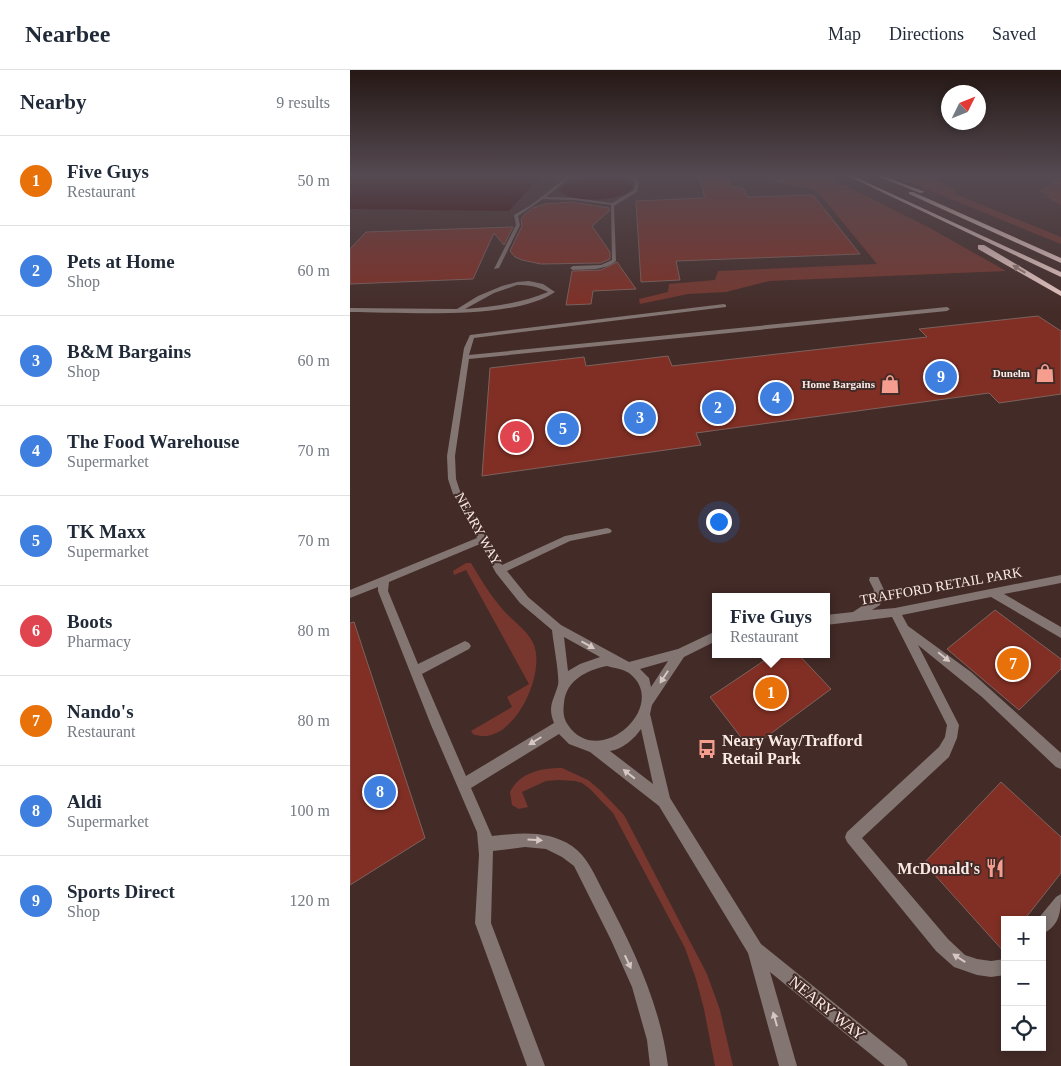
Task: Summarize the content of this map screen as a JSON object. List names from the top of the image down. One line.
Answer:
{"streets":{"lane":["NEARY WAY","TRAFFORD RETAIL PARK"]},"places":{"shop":["Dunelm","Home Bargains"],"bus stop":["Neary Way/Trafford Retail Park"],"restaurant":["McDonald's"]},"north":"top right","page":{"header":"Nearbee","nav":["Map","Directions","Saved"],"heading":["Nearby","9 results"],"list":[{"mark":"1","name":"Five Guys","note":"Restaurant","value":"50 m"},{"mark":"2","name":"Pets at Home","note":"Shop","value":"60 m"},{"mark":"3","name":"B&M Bargains","note":"Shop","value":"60 m"},{"mark":"4","name":"The Food Warehouse","note":"Supermarket","value":"70 m"},{"mark":"5","name":"TK Maxx","note":"Supermarket","value":"70 m"},{"mark":"6","name":"Boots","note":"Pharmacy","value":"80 m"},{"mark":"7","name":"Nando's","note":"Restaurant","value":"80 m"},{"mark":"8","name":"Aldi","note":"Supermarket","value":"100 m"},{"mark":"9","name":"Sports Direct","note":"Shop","value":"120 m"}],"pins":["9","4","2","3","5","6","7","1","8"],"popup":["Five Guys","Restaurant"],"map_buttons":["+","−"]}}
